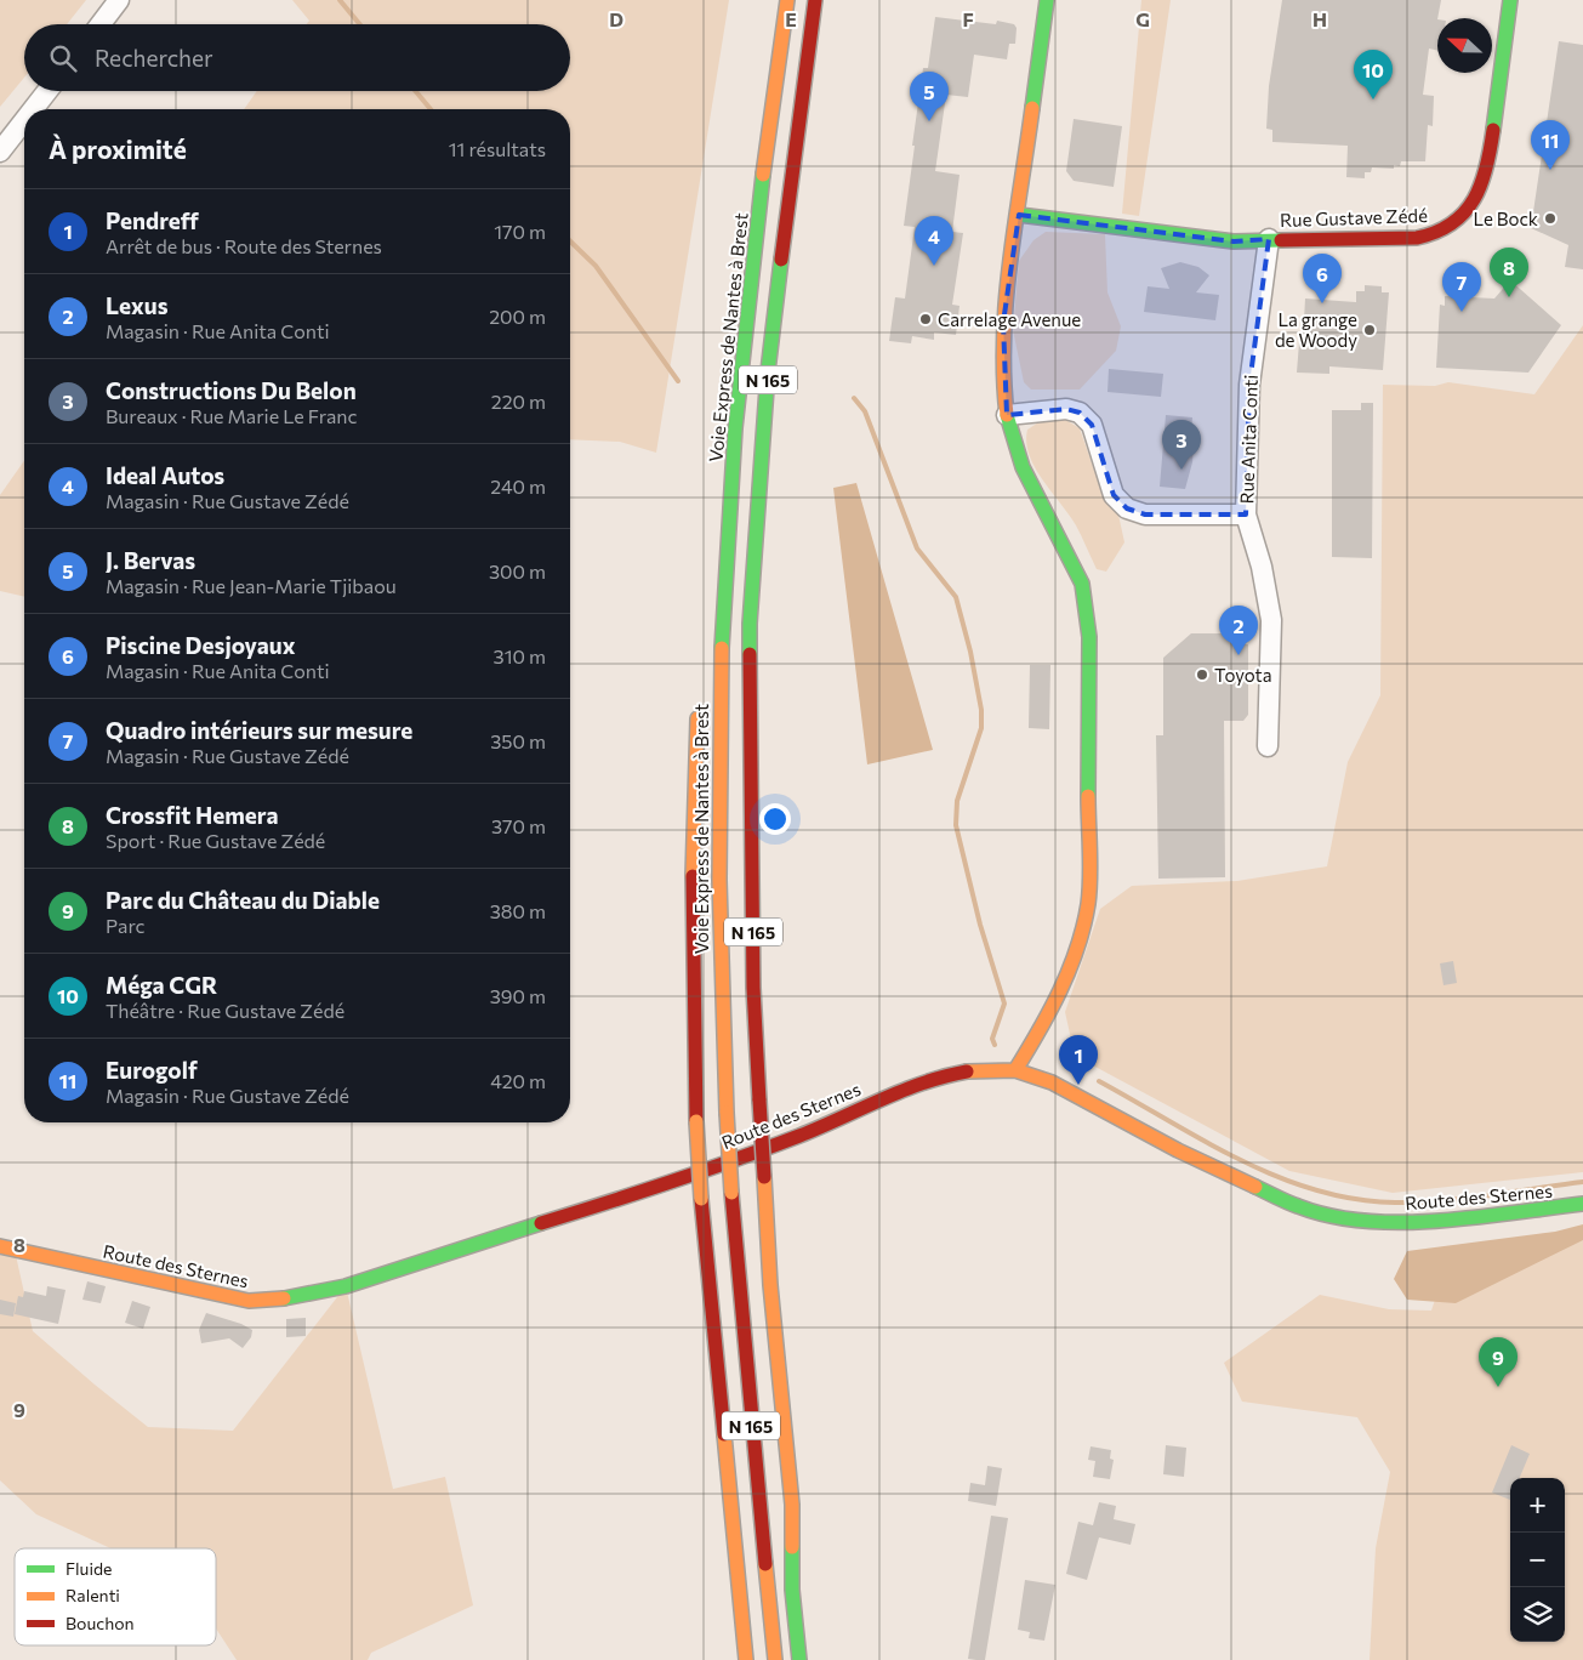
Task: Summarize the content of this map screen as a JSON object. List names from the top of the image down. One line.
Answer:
{"streets":{"main road":["Rue Gustave Zédé","Voie Express de Nantes à Brest","N 165","Route des Sternes"],"street":["Rue Anita Conti"]},"crossings":[["Rue Gustave Zédé","Rue Anita Conti"]],"places":["Le Bock","Carrelage Avenue","La grange de Woody","Toyota"],"legend":["Fluide","Ralenti","Bouchon"],"north":"left","page":{"search":"Rechercher","pins":["10","5","11","4","8","6","7","3","2","1","9"],"heading":["À proximité","11 résultats"],"list":[{"mark":"1","name":"Pendreff","note":"Arrêt de bus · Route des Sternes","value":"170 m"},{"mark":"2","name":"Lexus","note":"Magasin · Rue Anita Conti","value":"200 m"},{"mark":"3","name":"Constructions Du Belon","note":"Bureaux · Rue Marie Le Franc","value":"220 m"},{"mark":"4","name":"Ideal Autos","note":"Magasin · Rue Gustave Zédé","value":"240 m"},{"mark":"5","name":"J. Bervas","note":"Magasin · Rue Jean-Marie Tjibaou","value":"300 m"},{"mark":"6","name":"Piscine Desjoyaux","note":"Magasin · Rue Anita Conti","value":"310 m"},{"mark":"7","name":"Quadro intérieurs sur mesure","note":"Magasin · Rue Gustave Zédé","value":"350 m"},{"mark":"8","name":"Crossfit Hemera","note":"Sport · Rue Gustave Zédé","value":"370 m"},{"mark":"9","name":"Parc du Château du Diable","note":"Parc","value":"380 m"},{"mark":"10","name":"Méga CGR","note":"Théâtre · Rue Gustave Zédé","value":"390 m"},{"mark":"11","name":"Eurogolf","note":"Magasin · Rue Gustave Zédé","value":"420 m"}],"map_buttons":["+","−"]},"grid":{"columns":["D","E","F","G","H"],"rows":["8","9"]}}
